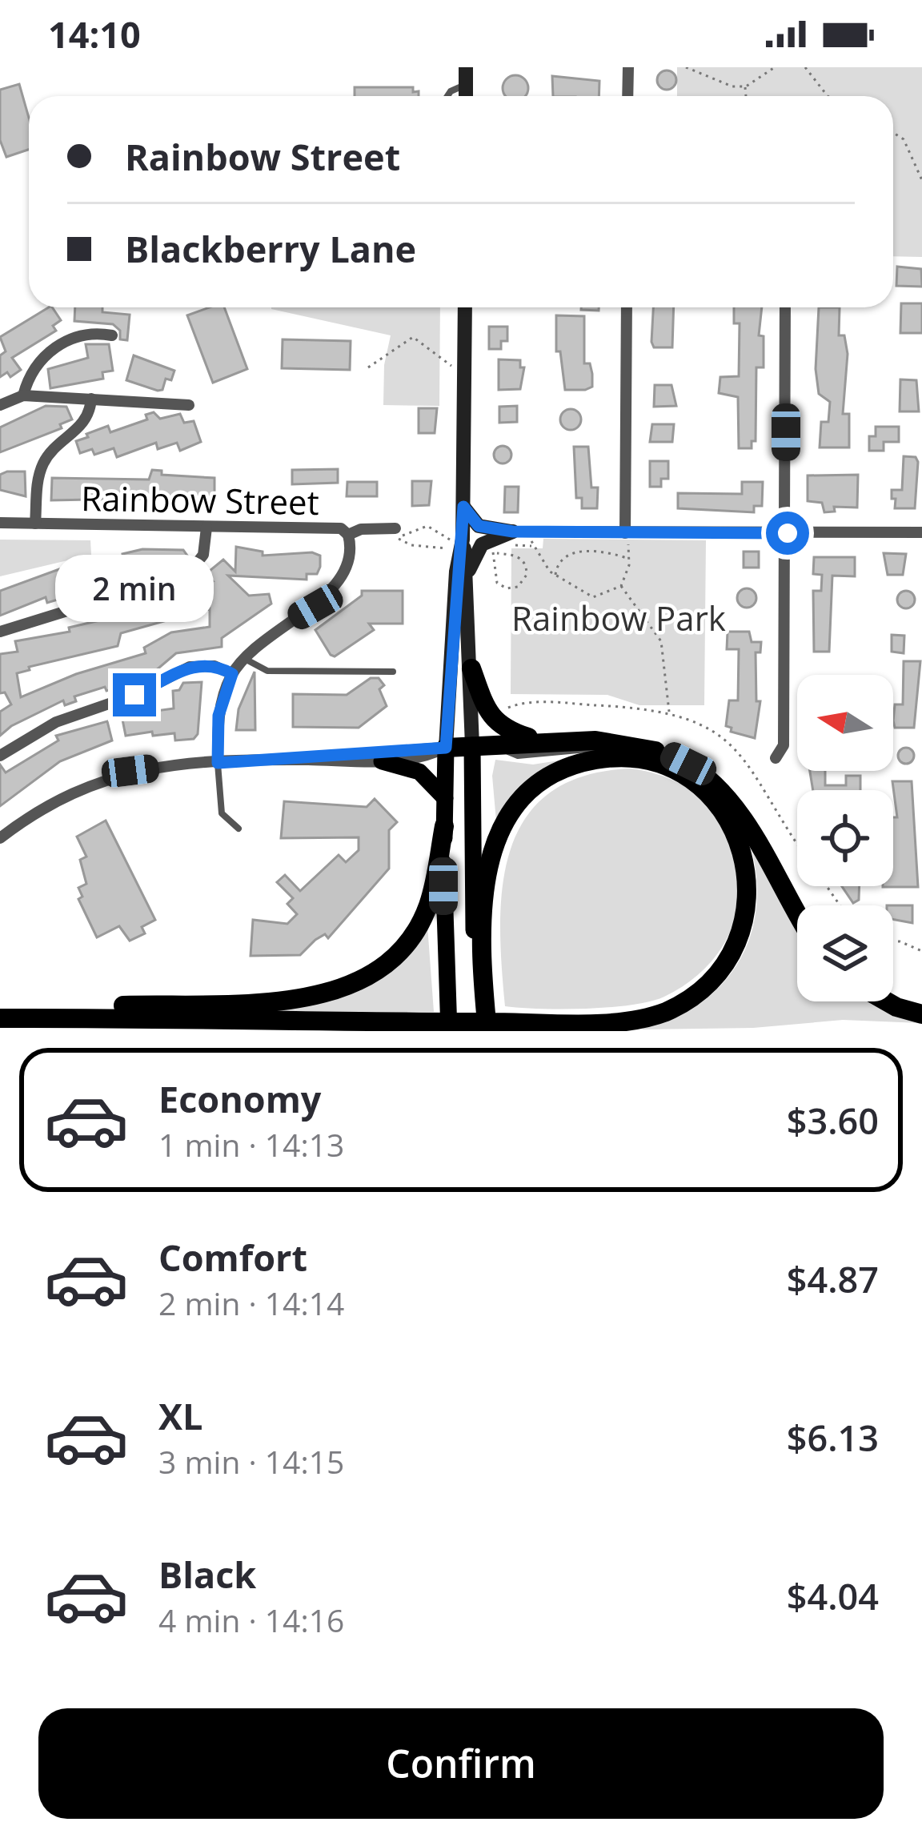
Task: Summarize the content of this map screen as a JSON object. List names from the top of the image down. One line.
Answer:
{"streets":{"street":["Rainbow Street"]},"parks":["Rainbow Park"],"north":"left","page":{"status":"14:10","banner":["Rainbow Street","Blackberry Lane"],"bubble":"2 min","list":[{"name":"Economy","note":"1 min · 14:13","value":"$3.60"},{"name":"Comfort","note":"2 min · 14:14","value":"$4.87"},{"name":"XL","note":"3 min · 14:15","value":"$6.13"},{"name":"Black","note":"4 min · 14:16","value":"$4.04"}],"buttons":"Confirm"}}
